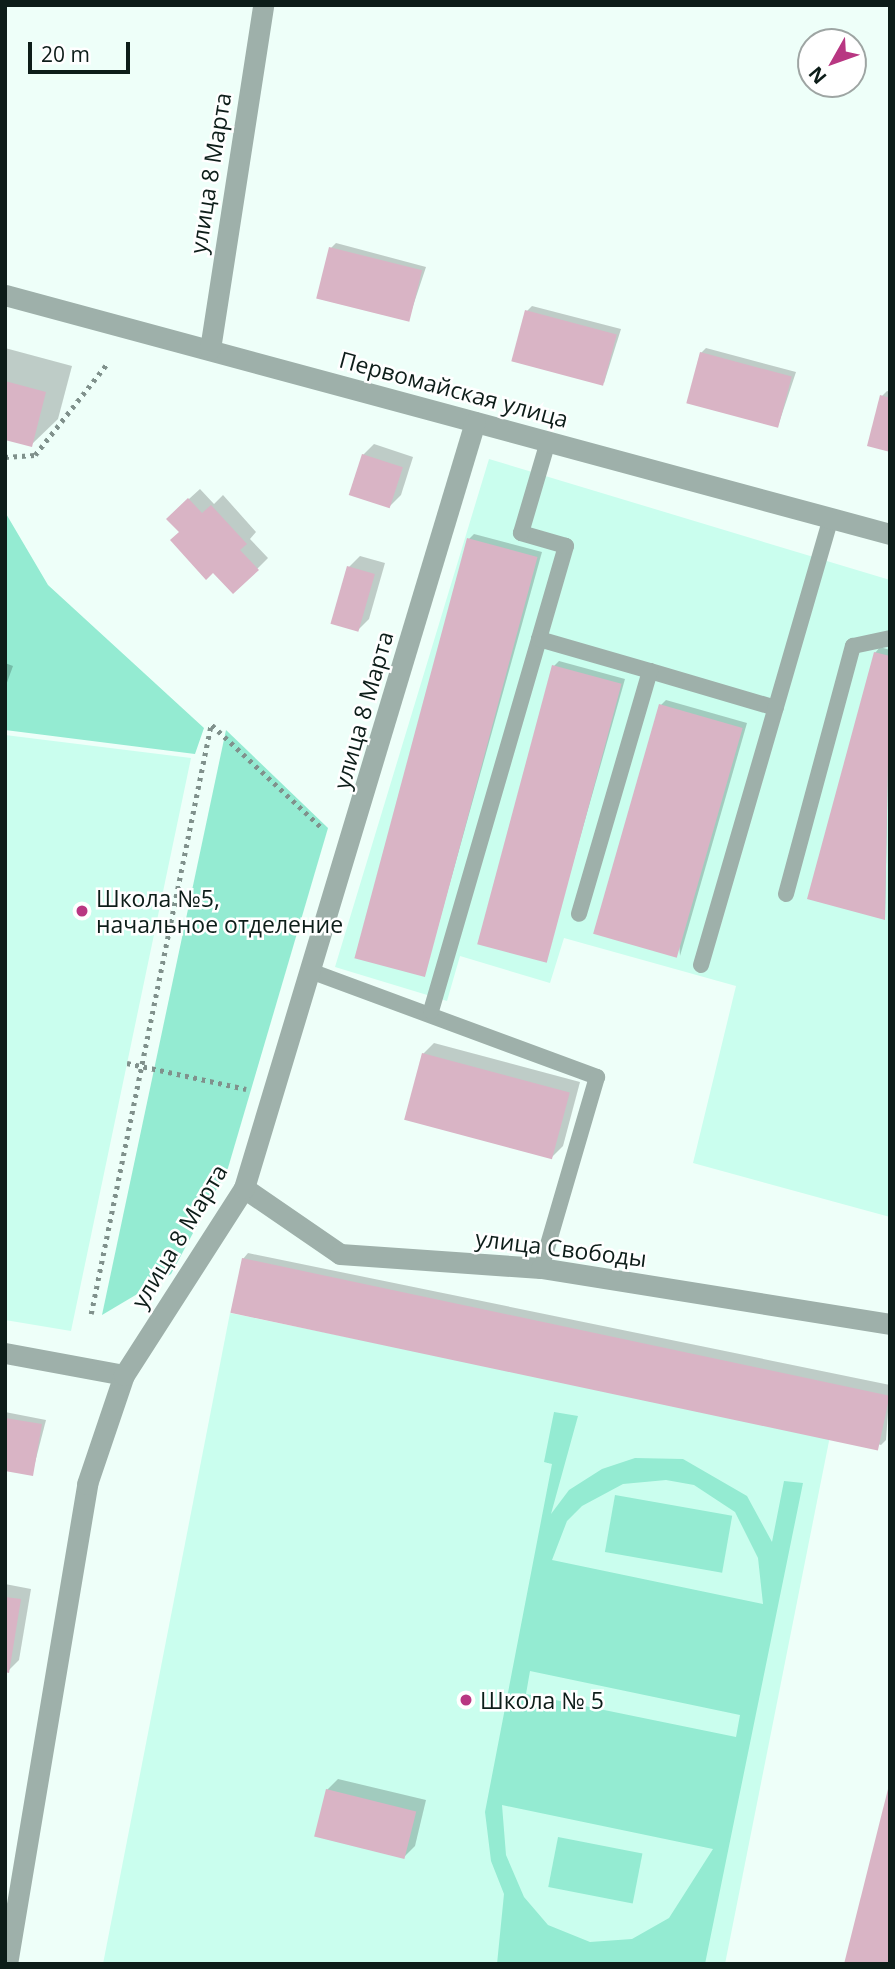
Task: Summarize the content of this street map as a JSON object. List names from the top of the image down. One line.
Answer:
{"streets":{"street":["улица 8 Марта","Первомайская улица","улица Свободы"]},"crossings":[["улица 8 Марта","Первомайская улица"],["улица 8 Марта","улица Свободы"]],"places":["Школа №5, начальное отделение","Школа № 5"],"scale_bar":"20 m","north":"bottom left"}
